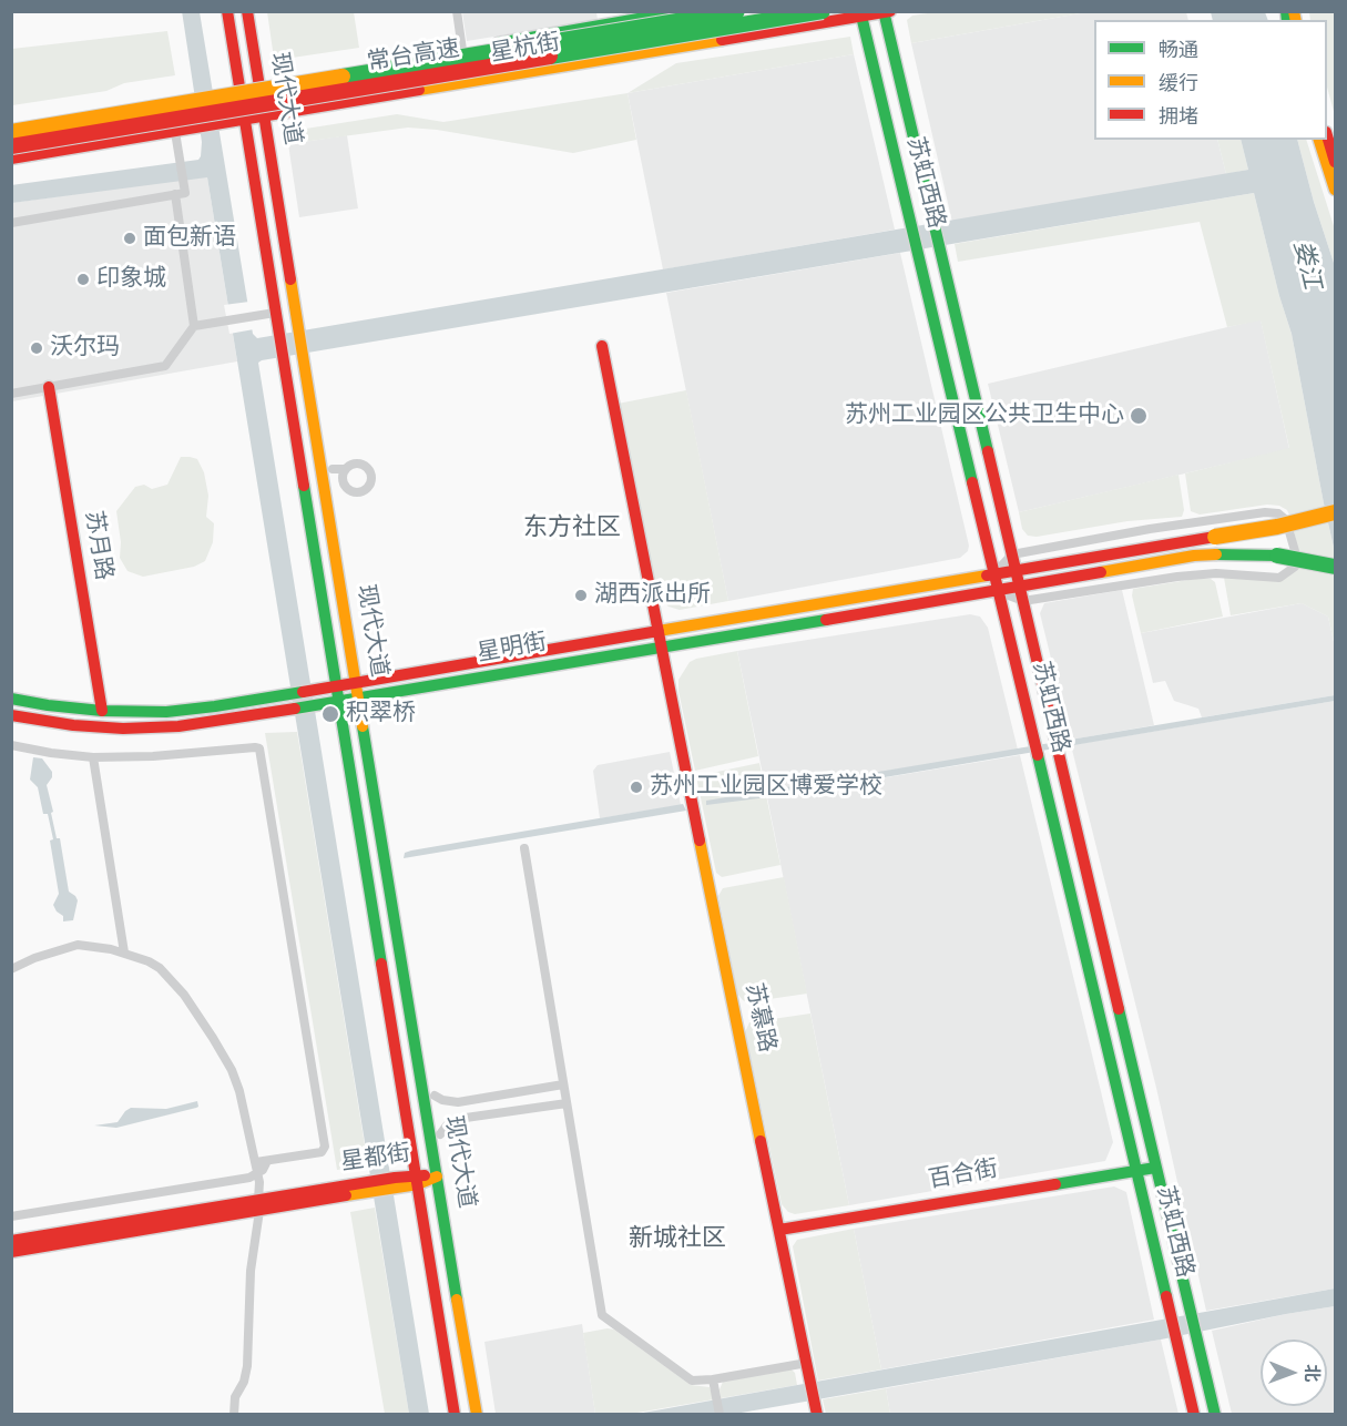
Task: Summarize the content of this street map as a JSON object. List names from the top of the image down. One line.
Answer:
{"streets":{"main road":["星杭街","常台高速","现代大道","苏虹西路","苏月路","星明街","苏慕路","星都街","百合街"]},"crossings":[["星杭街","现代大道"],["星杭街","苏虹西路"],["现代大道","星明街"],["现代大道","星都街"],["苏虹西路","星明街"],["苏虹西路","百合街"],["苏月路","星明街"],["星明街","苏慕路"],["苏慕路","百合街"]],"districts":["东方社区","新城社区"],"water":["娄江"],"places":["面包新语","印象城","沃尔玛","苏州工业园区公共卫生中心","湖西派出所","积翠桥","苏州工业园区博爱学校"],"legend":["畅通","缓行","拥堵"],"north":"right"}
